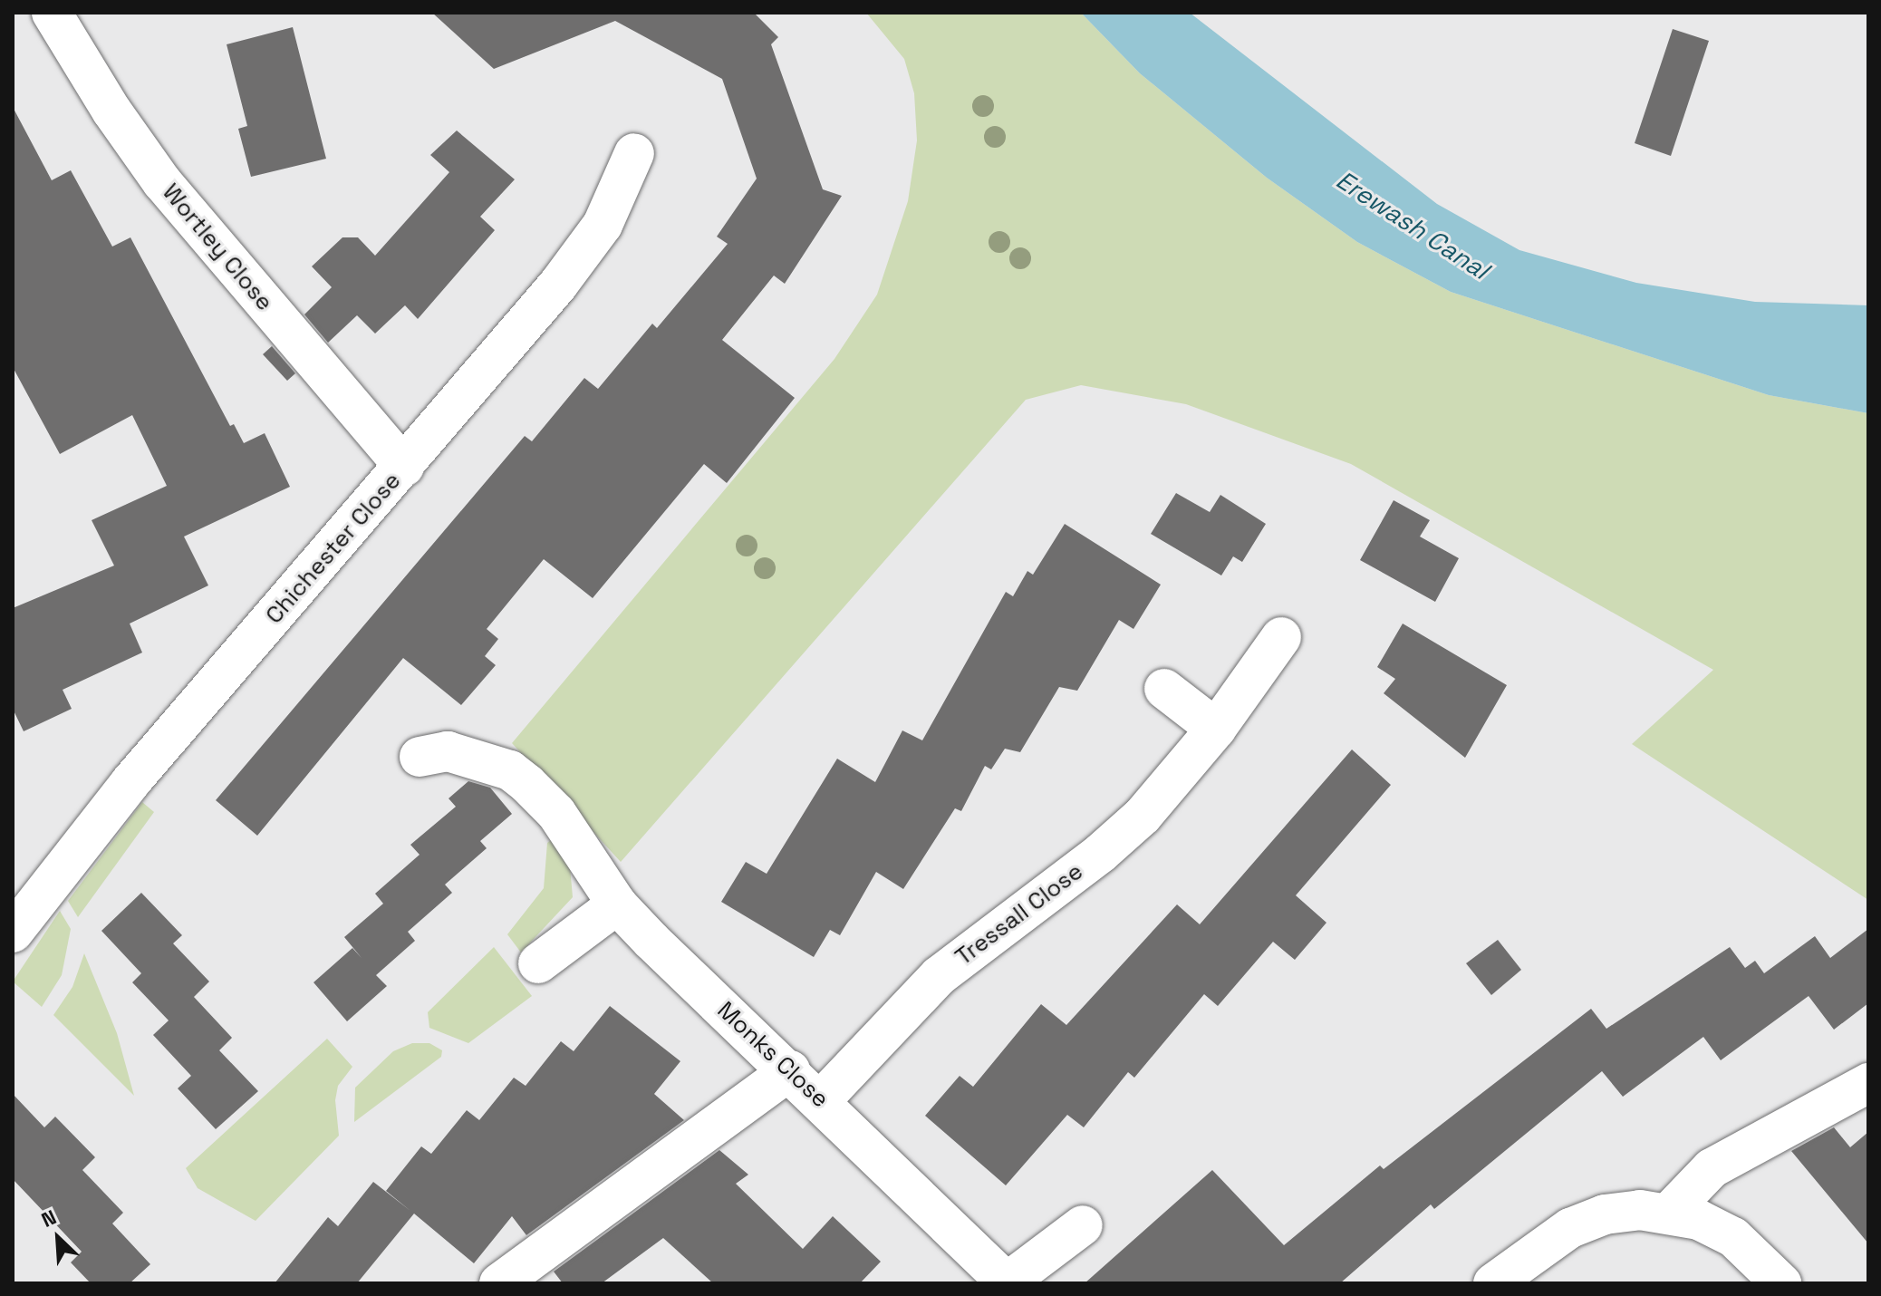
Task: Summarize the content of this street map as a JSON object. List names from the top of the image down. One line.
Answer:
{"streets":{"street":["Wortley Close","Chichester Close","Tressall Close","Monks Close"]},"crossings":[["Wortley Close","Chichester Close"],["Tressall Close","Monks Close"]],"water":["Erewash Canal"],"north":"top left"}
